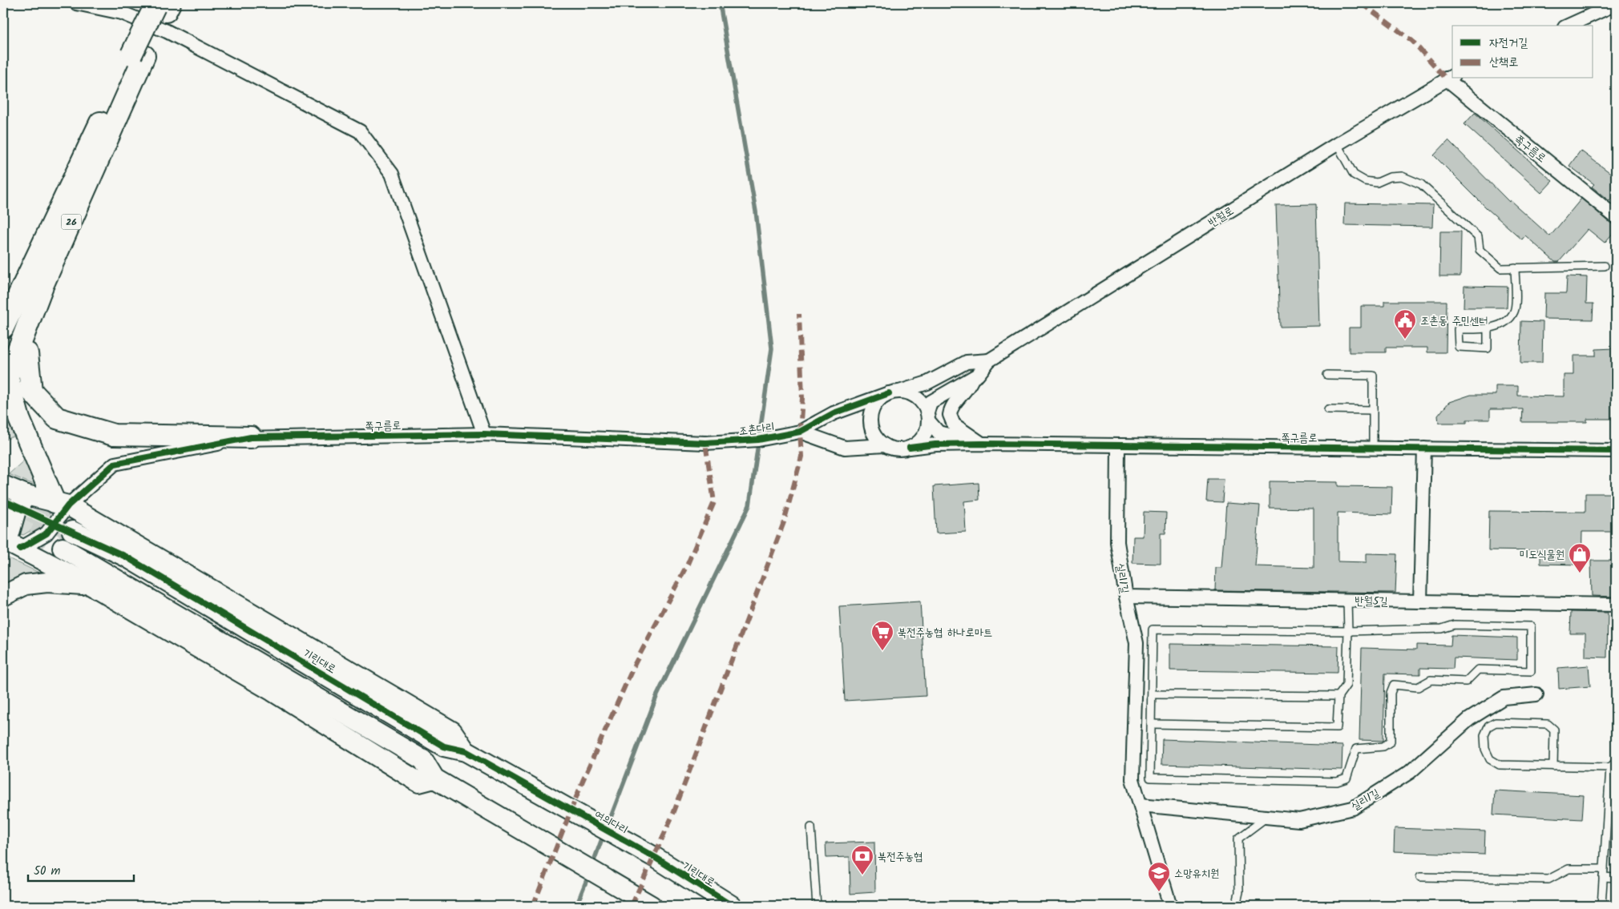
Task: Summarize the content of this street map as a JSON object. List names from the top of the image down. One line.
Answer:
{"streets":{"main road":["26"],"street":["쪽구름로","반월로","조촌다리","실리1길","반월5길","기린대로","여의다리"]},"crossings":[["쪽구름로","반월로"],["쪽구름로","조촌다리"],["쪽구름로","실리1길"],["실리1길","반월5길"],["기린대로","여의다리"]],"places":{"public building":["조촌동 주민센터"],"shop":["미도식물원"],"supermarket":["북전주농협 하나로마트"],"bank":["북전주농협"],"school or university":["소망유치원"]},"legend":["자전거길","산책로"],"scale_bar":"50 m"}
